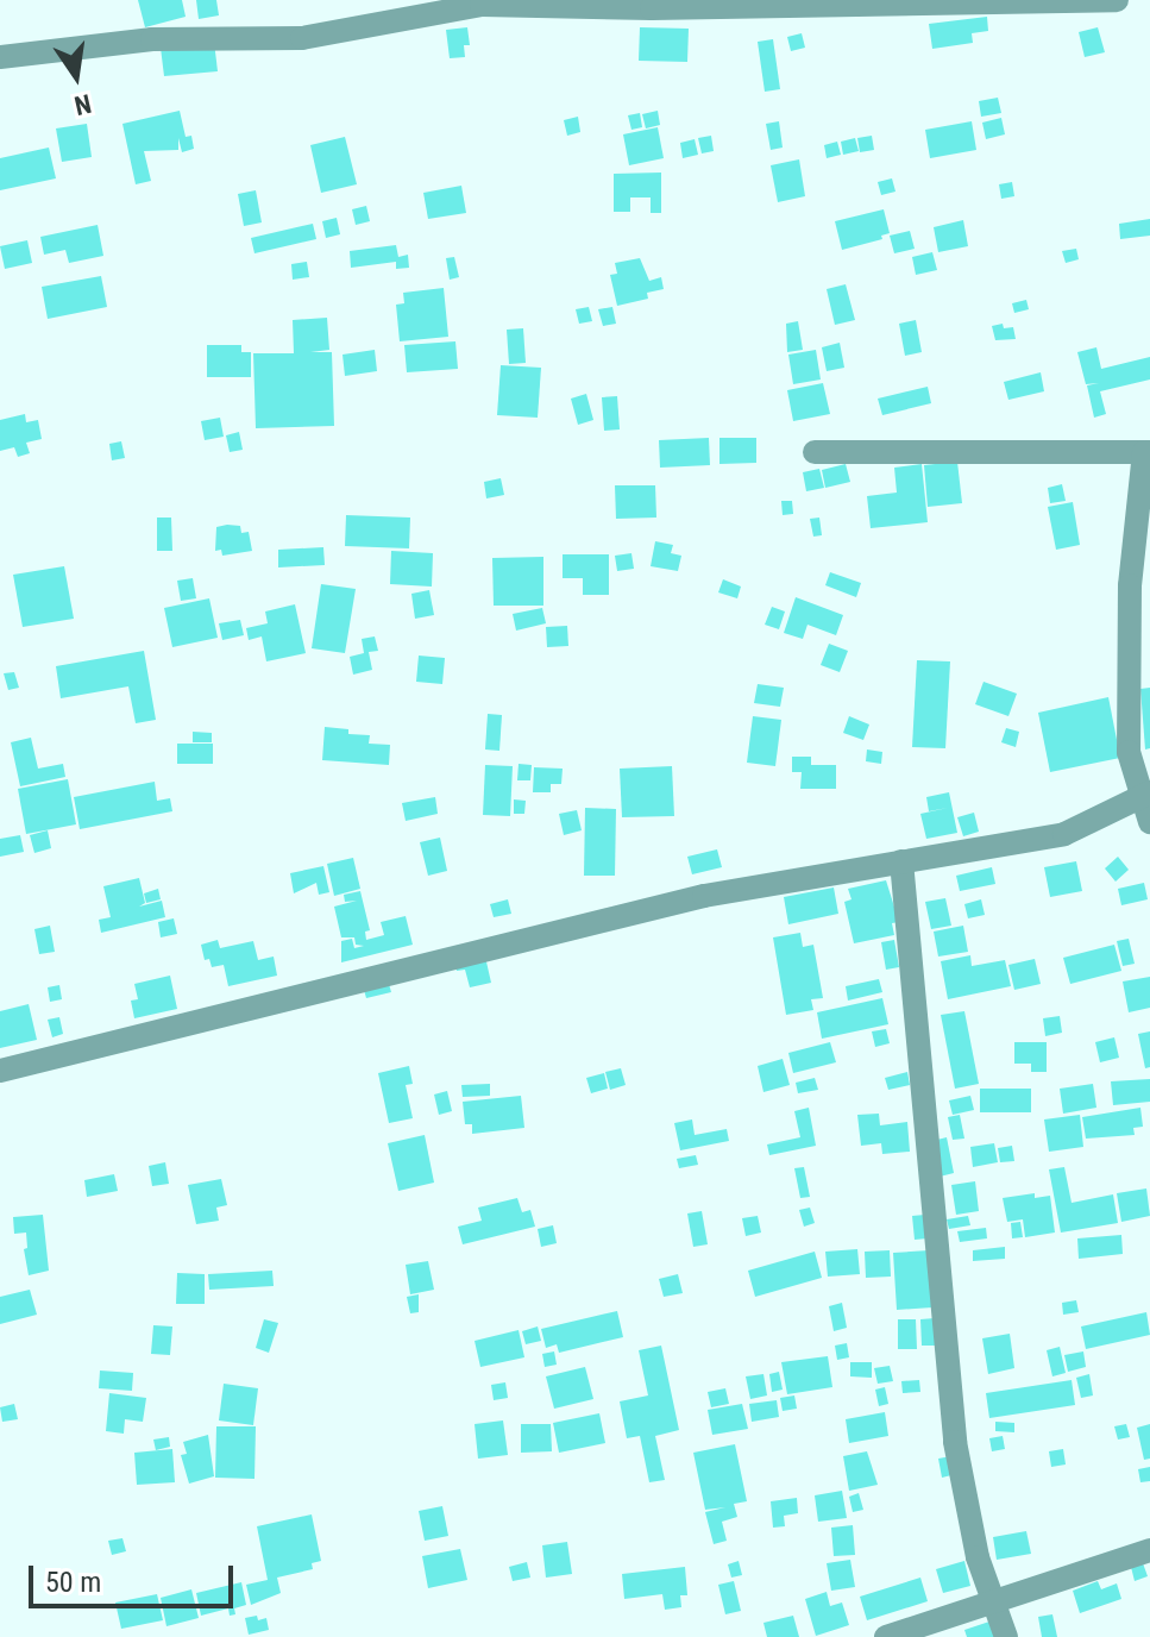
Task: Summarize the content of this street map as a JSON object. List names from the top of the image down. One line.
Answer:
{"scale_bar":"50 m","north":"bottom"}
